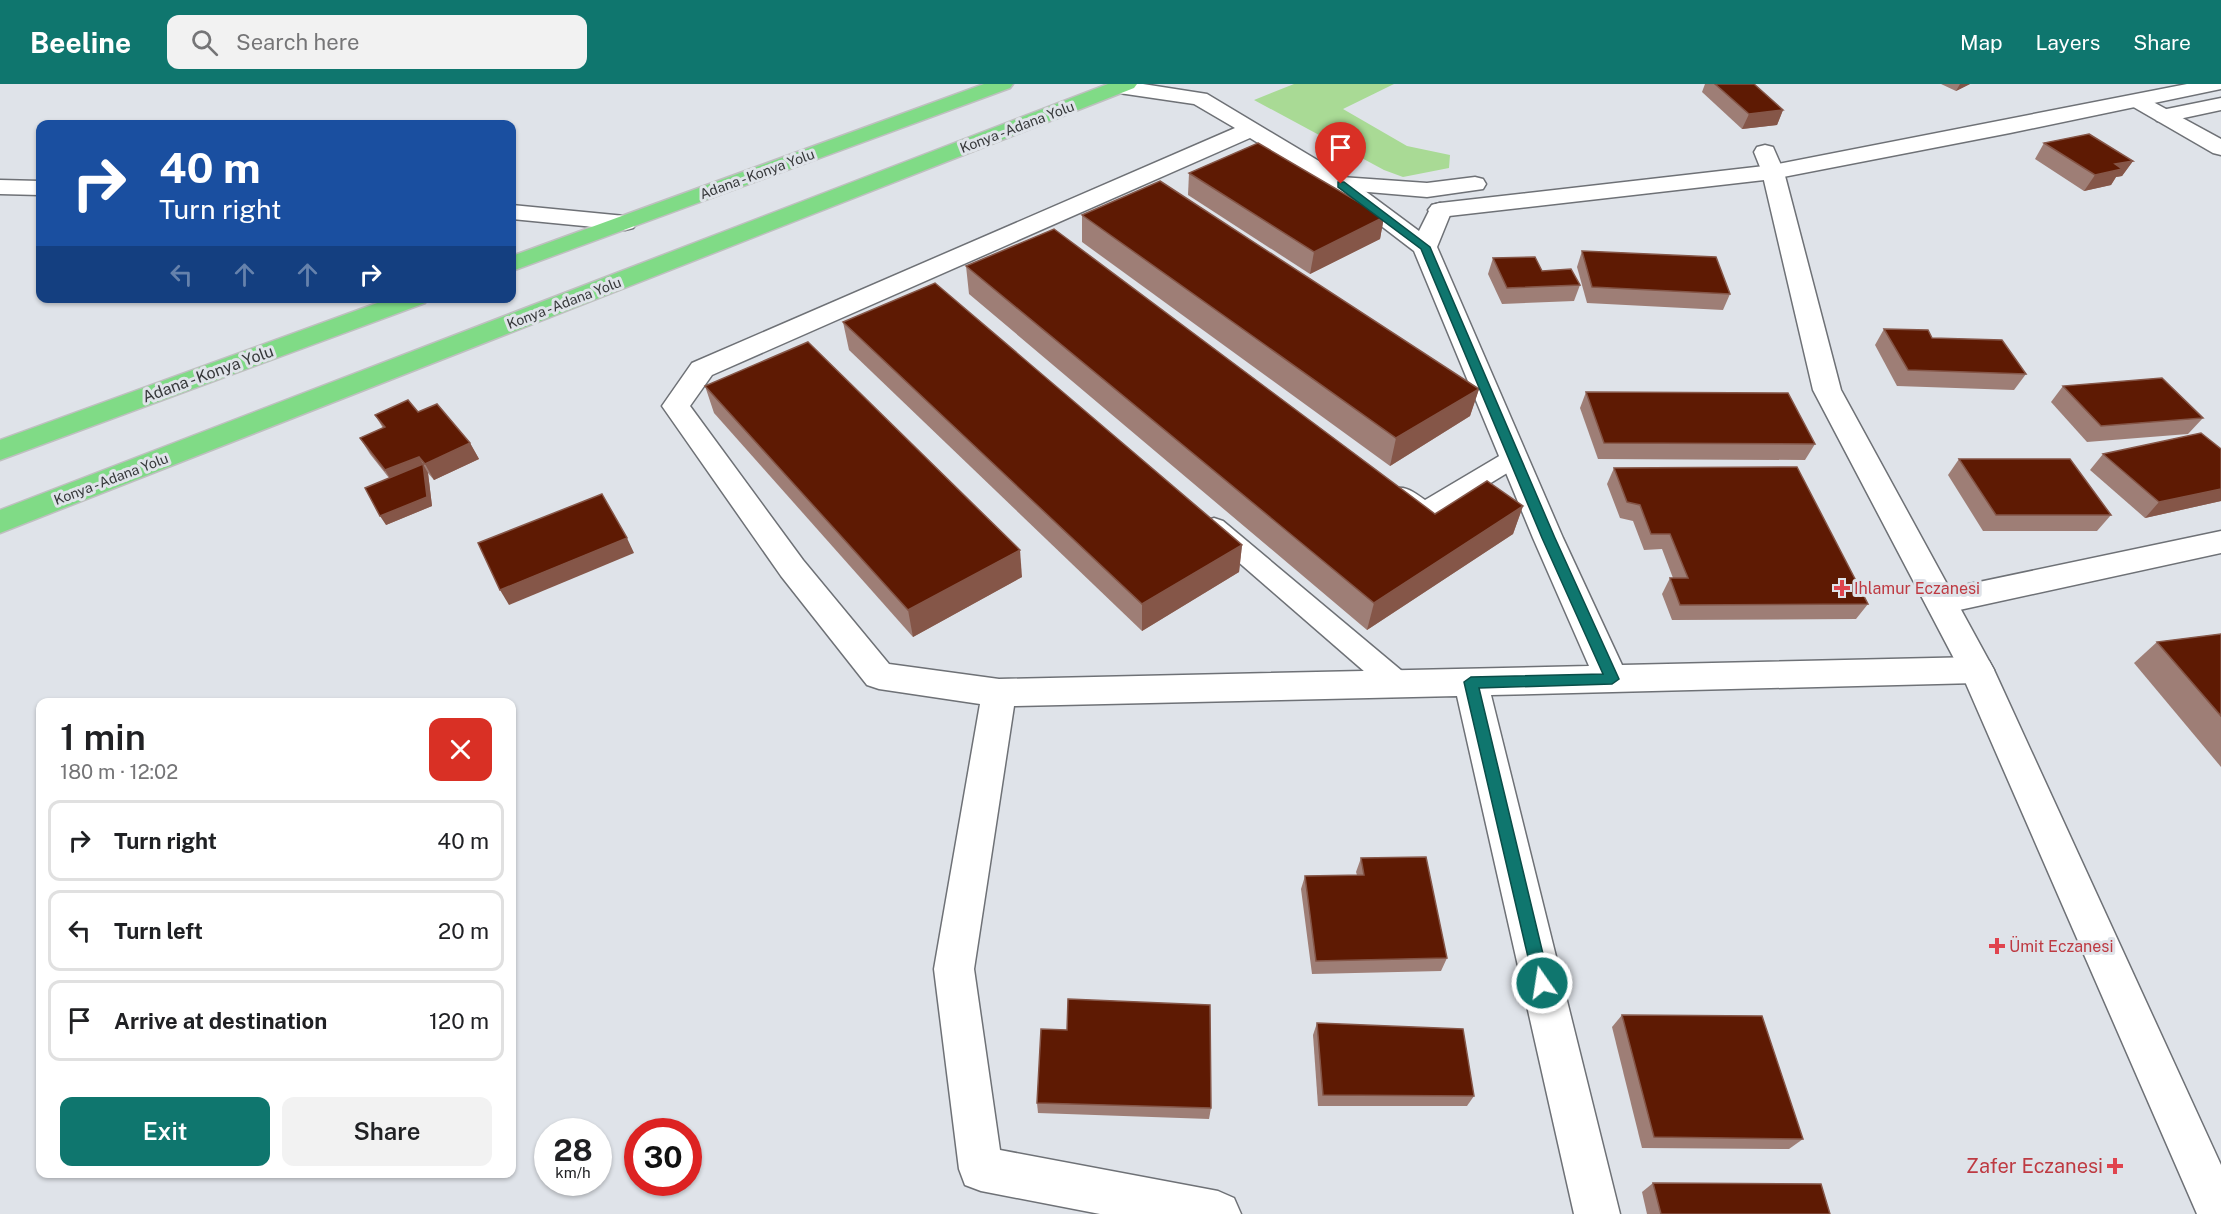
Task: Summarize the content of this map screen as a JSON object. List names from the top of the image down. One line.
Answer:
{"streets":{"highway":["Konya - Adana Yolu","Adana - Konya Yolu"]},"places":{"health":["Ihlamur Eczanesi","Ümit Eczanesi","Zafer Eczanesi"]},"page":{"header":"Beeline","search":"Search here","nav":["Map","Layers","Share"],"turn":["40 m","Turn right"],"heading":["1 min","180 m · 12:02"],"list":[{"name":"Turn right","value":"40 m"},{"name":"Turn left","value":"20 m"},{"name":"Arrive at destination","value":"120 m"}],"buttons":["Exit","Share"],"speed":"28 km/h","limit":"30"}}
